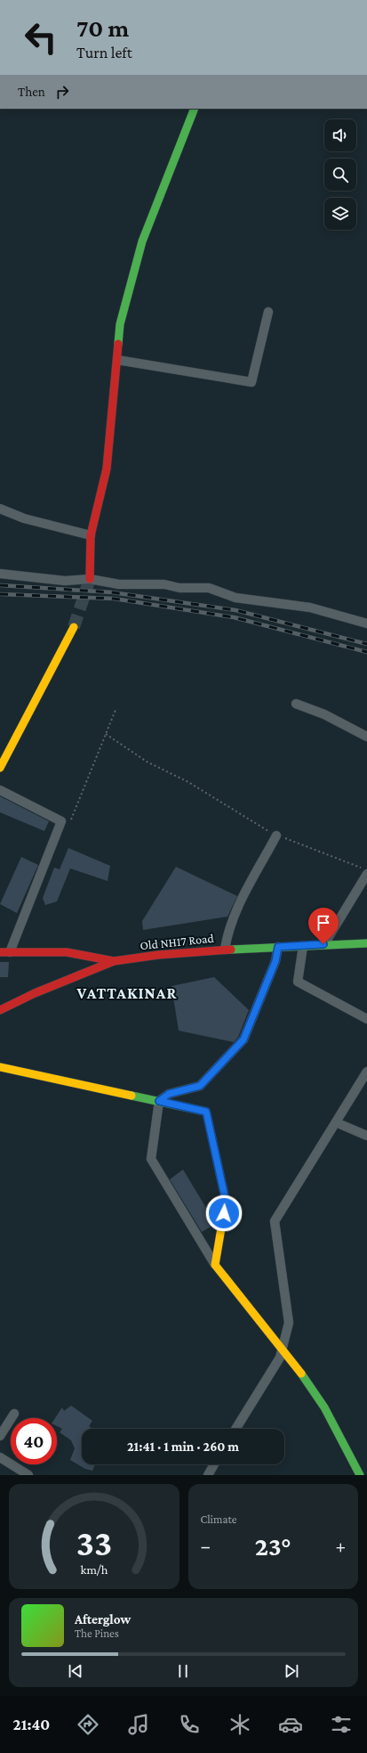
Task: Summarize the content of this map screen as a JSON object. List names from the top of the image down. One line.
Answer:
{"streets":{"street":["Old NH17 Road"]},"districts":["VATTAKINAR"],"page":{"turn":["70 m","Turn left"],"then":"Then","limit":"40","trip":"21:41 · 1 min · 260 m","tile":"Climate","heat":["−","23°","+"],"song":["Afterglow","The Pines"],"tabs":"21:40","gauge":["33","km/h"]}}
